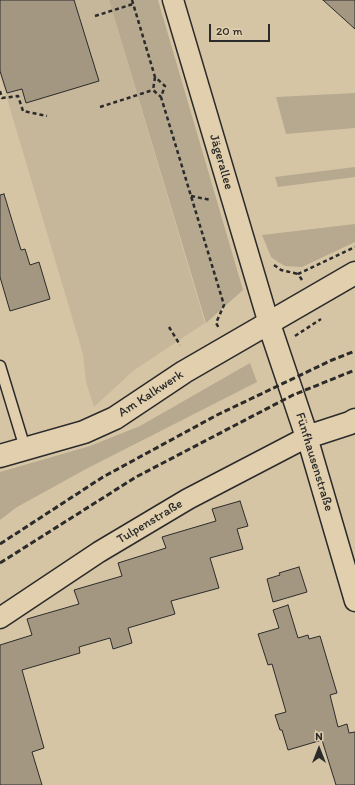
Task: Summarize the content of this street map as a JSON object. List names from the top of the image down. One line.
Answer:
{"streets":{"street":["Jägerallee","Am Kalkwerk","Fünfhausenstraße","Tulpenstraße"]},"crossings":[["Jägerallee","Am Kalkwerk"],["Jägerallee","Fünfhausenstraße"],["Am Kalkwerk","Fünfhausenstraße"],["Fünfhausenstraße","Tulpenstraße"]],"scale_bar":"20 m","north":"top"}
